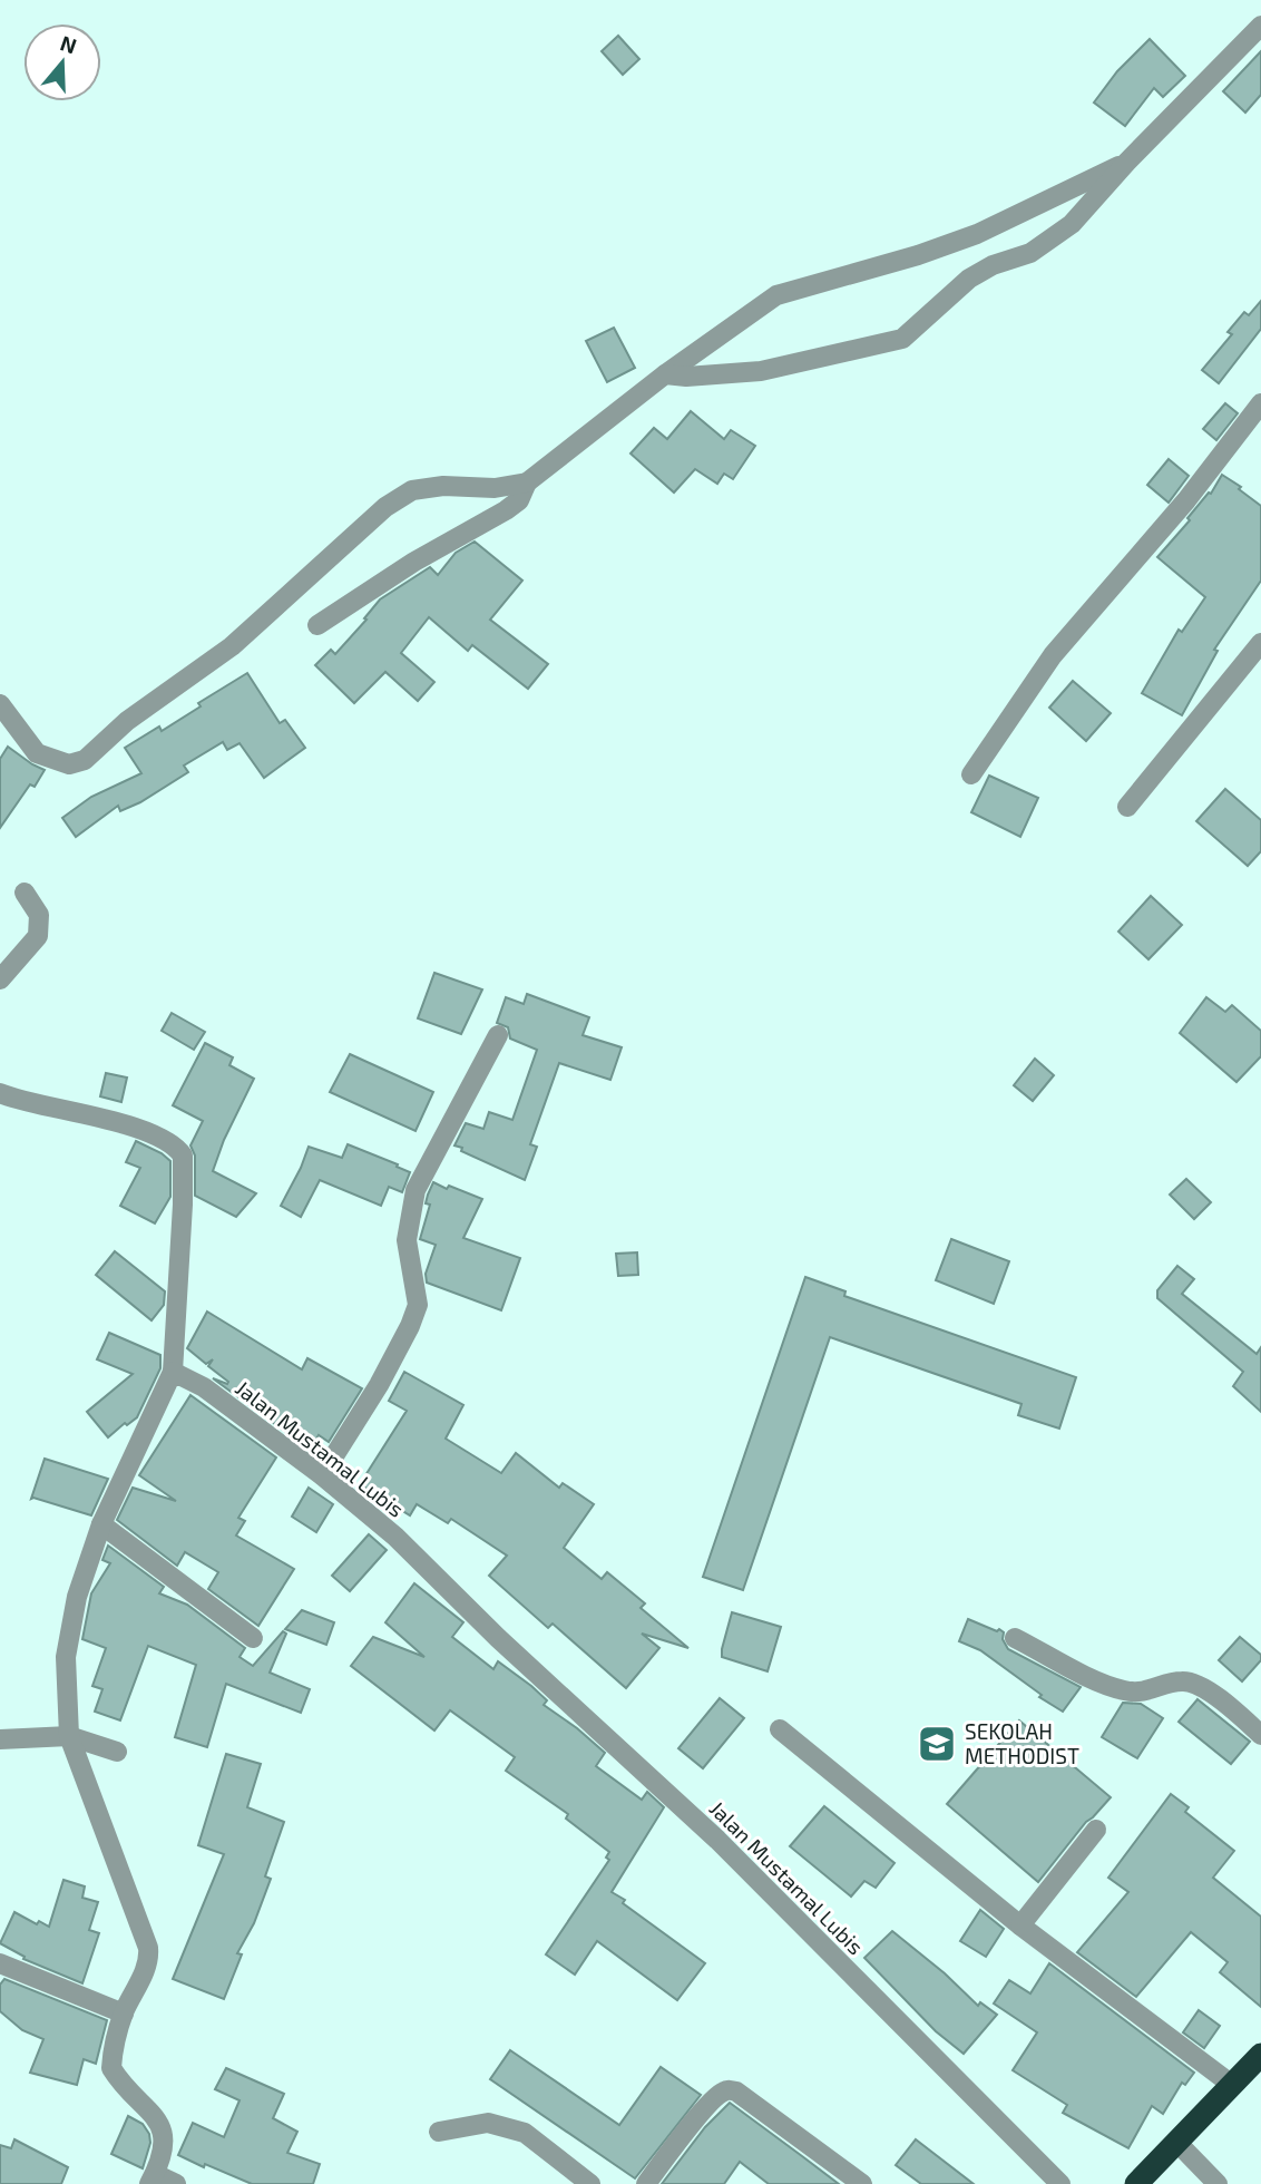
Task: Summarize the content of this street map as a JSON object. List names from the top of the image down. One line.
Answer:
{"streets":{"street":["Jalan Mustamal Lubis"]},"places":{"school or university":["SEKOLAH METHODIST"]},"north":"top"}
